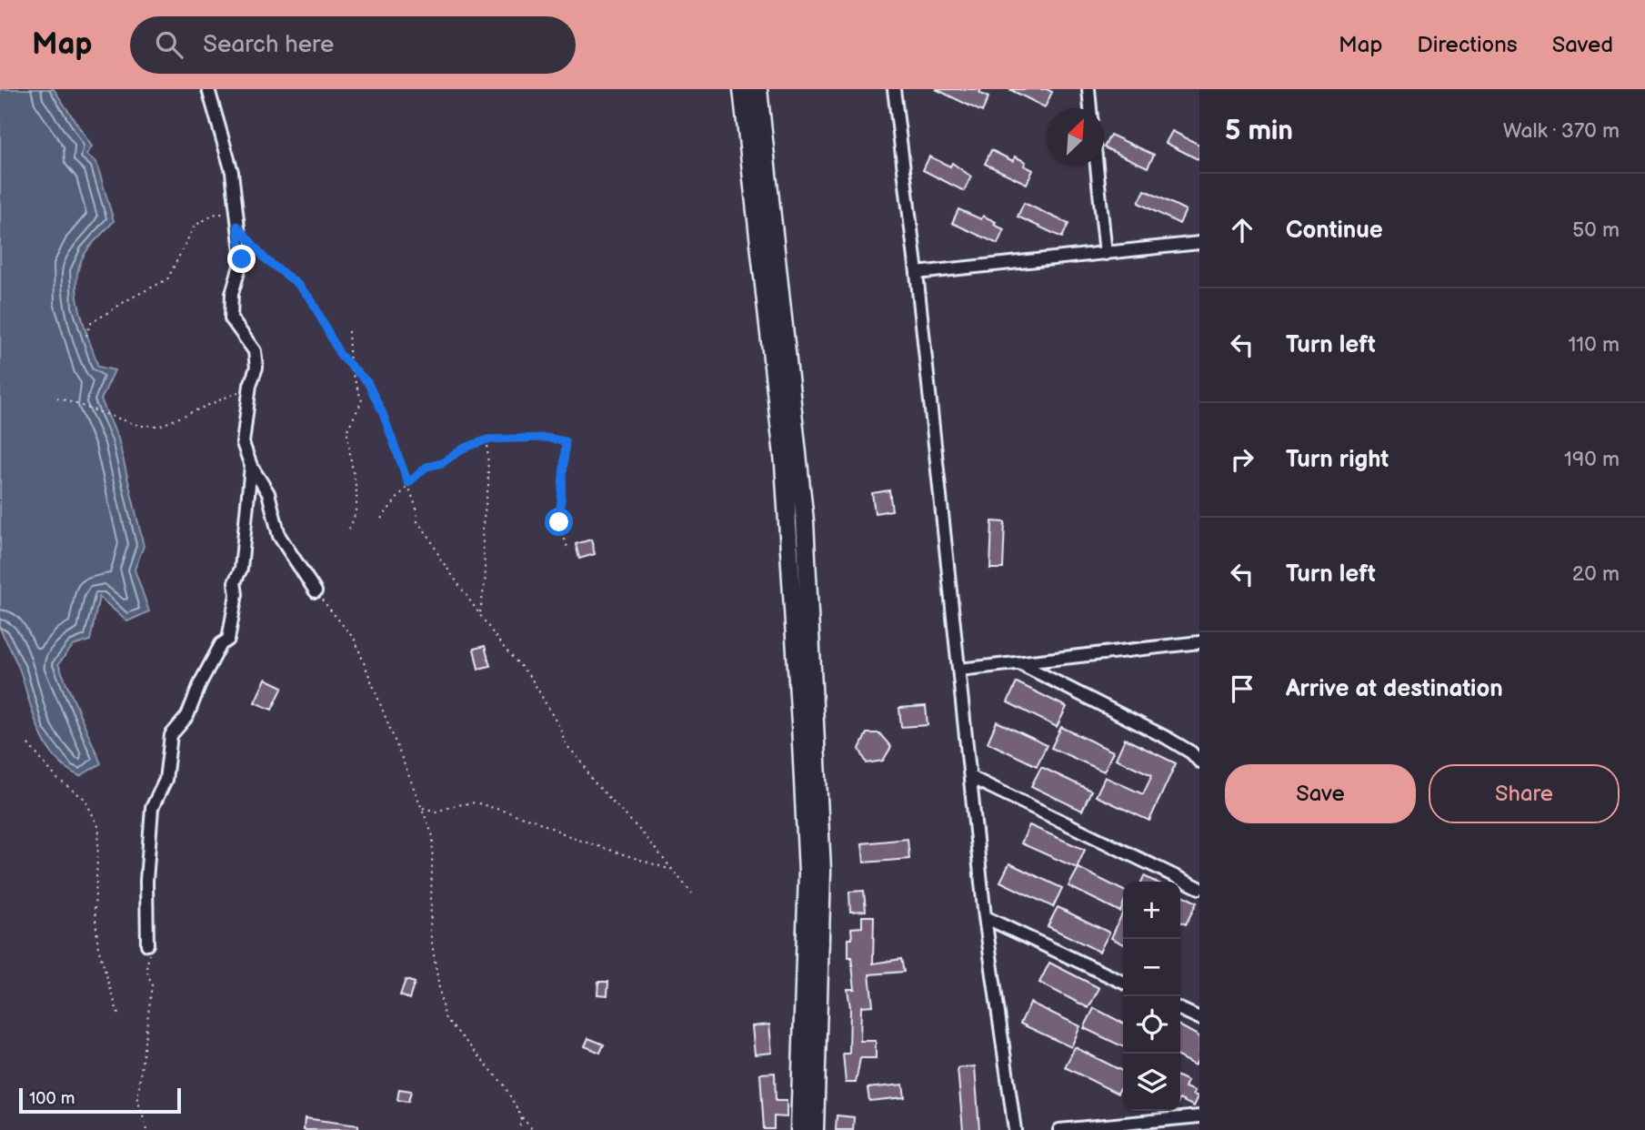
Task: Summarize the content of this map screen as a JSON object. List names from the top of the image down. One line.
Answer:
{"scale_bar":"100 m","north":"top right","page":{"header":"Map","search":"Search here","nav":["Map","Directions","Saved"],"heading":["5 min","Walk · 370 m"],"list":[["Continue","50 m"],["Turn left","110 m"],["Turn right","190 m"],["Turn left","20 m"],"Arrive at destination"],"buttons":["Save","Share"],"map_buttons":["+","−"],"scale":"100 m"}}
